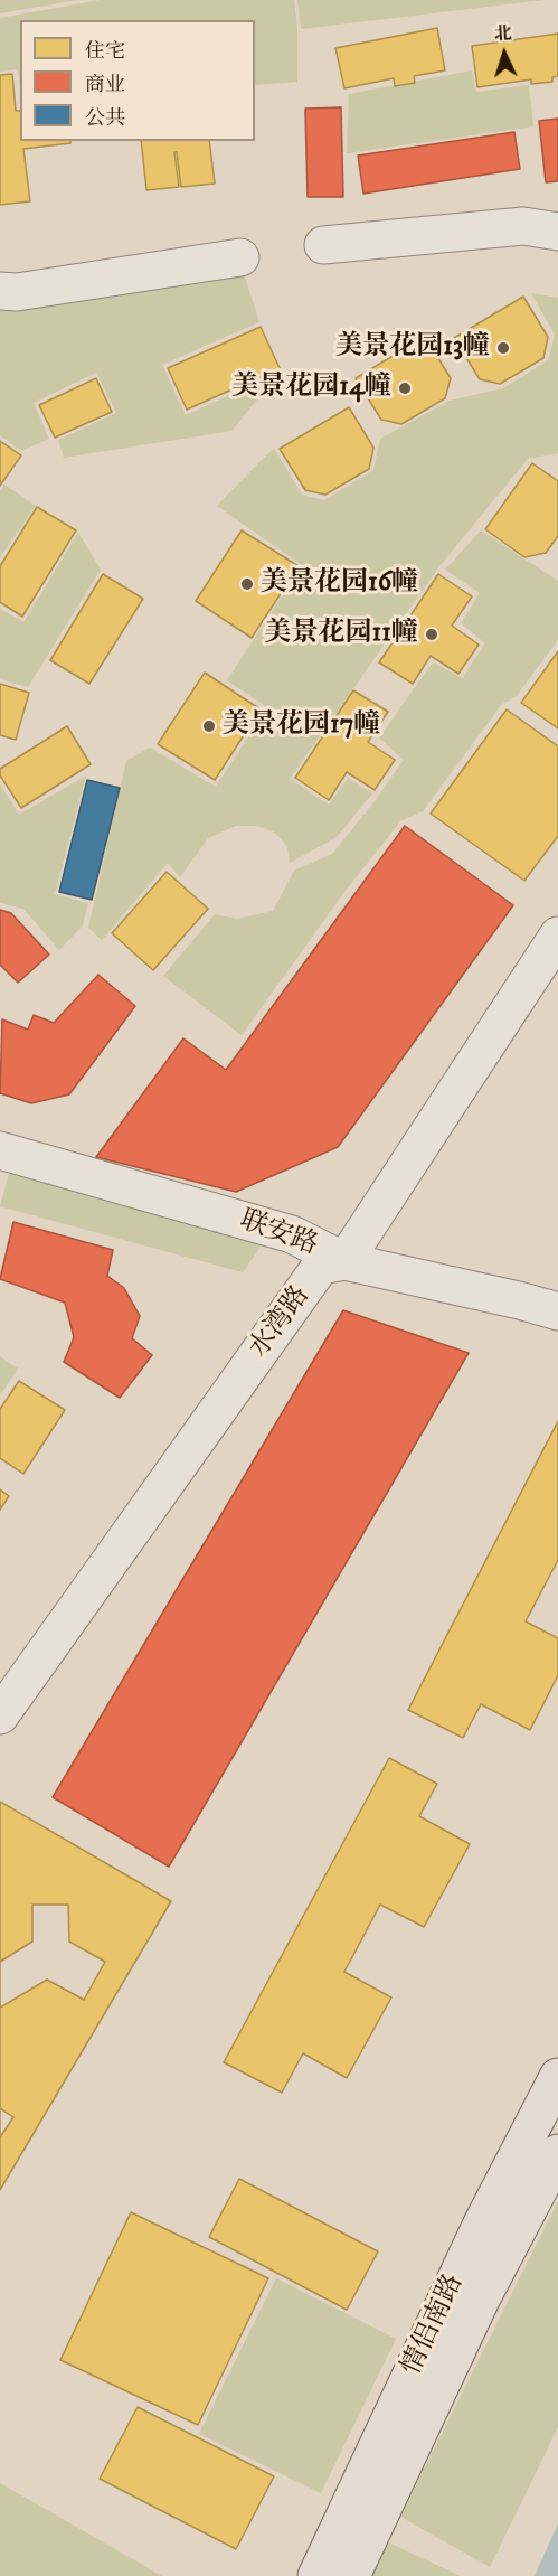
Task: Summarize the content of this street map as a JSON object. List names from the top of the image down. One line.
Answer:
{"streets":{"highway":["情侣南路"],"street":["联安路","水湾路"]},"crossings":[["联安路","水湾路"]],"places":["美景花园13幢","美景花园14幢","美景花园16幢","美景花园11幢","美景花园17幢"],"legend":["住宅","商业","公共"],"north":"top"}
